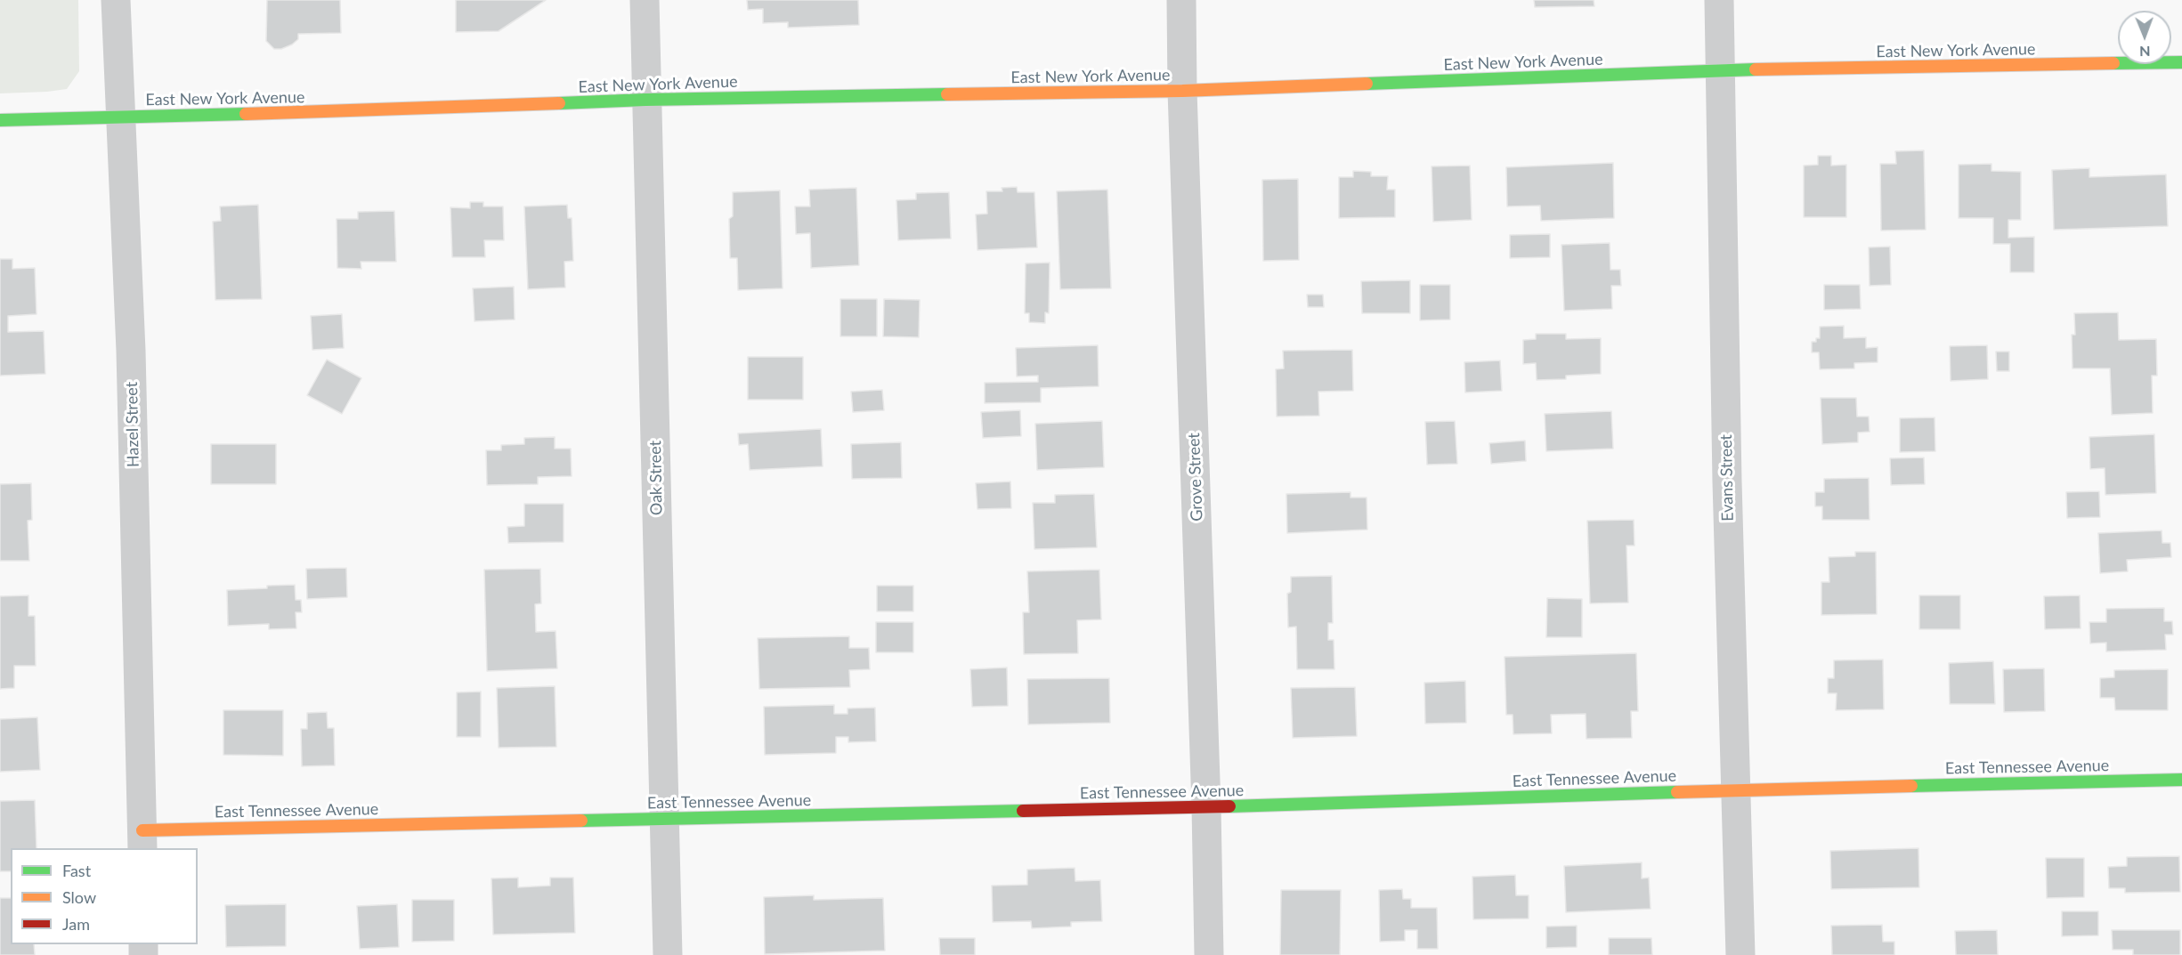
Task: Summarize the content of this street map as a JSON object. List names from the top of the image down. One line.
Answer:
{"streets":{"street":["East New York Avenue","Hazel Street","Grove Street","Oak Street","Evans Street","East Tennessee Avenue"]},"crossings":[["East New York Avenue","Hazel Street"],["East New York Avenue","Grove Street"],["East New York Avenue","Oak Street"],["East New York Avenue","Evans Street"],["Hazel Street","East Tennessee Avenue"],["Grove Street","East Tennessee Avenue"],["Oak Street","East Tennessee Avenue"],["Evans Street","East Tennessee Avenue"]],"legend":["Fast","Slow","Jam"],"north":"bottom"}
